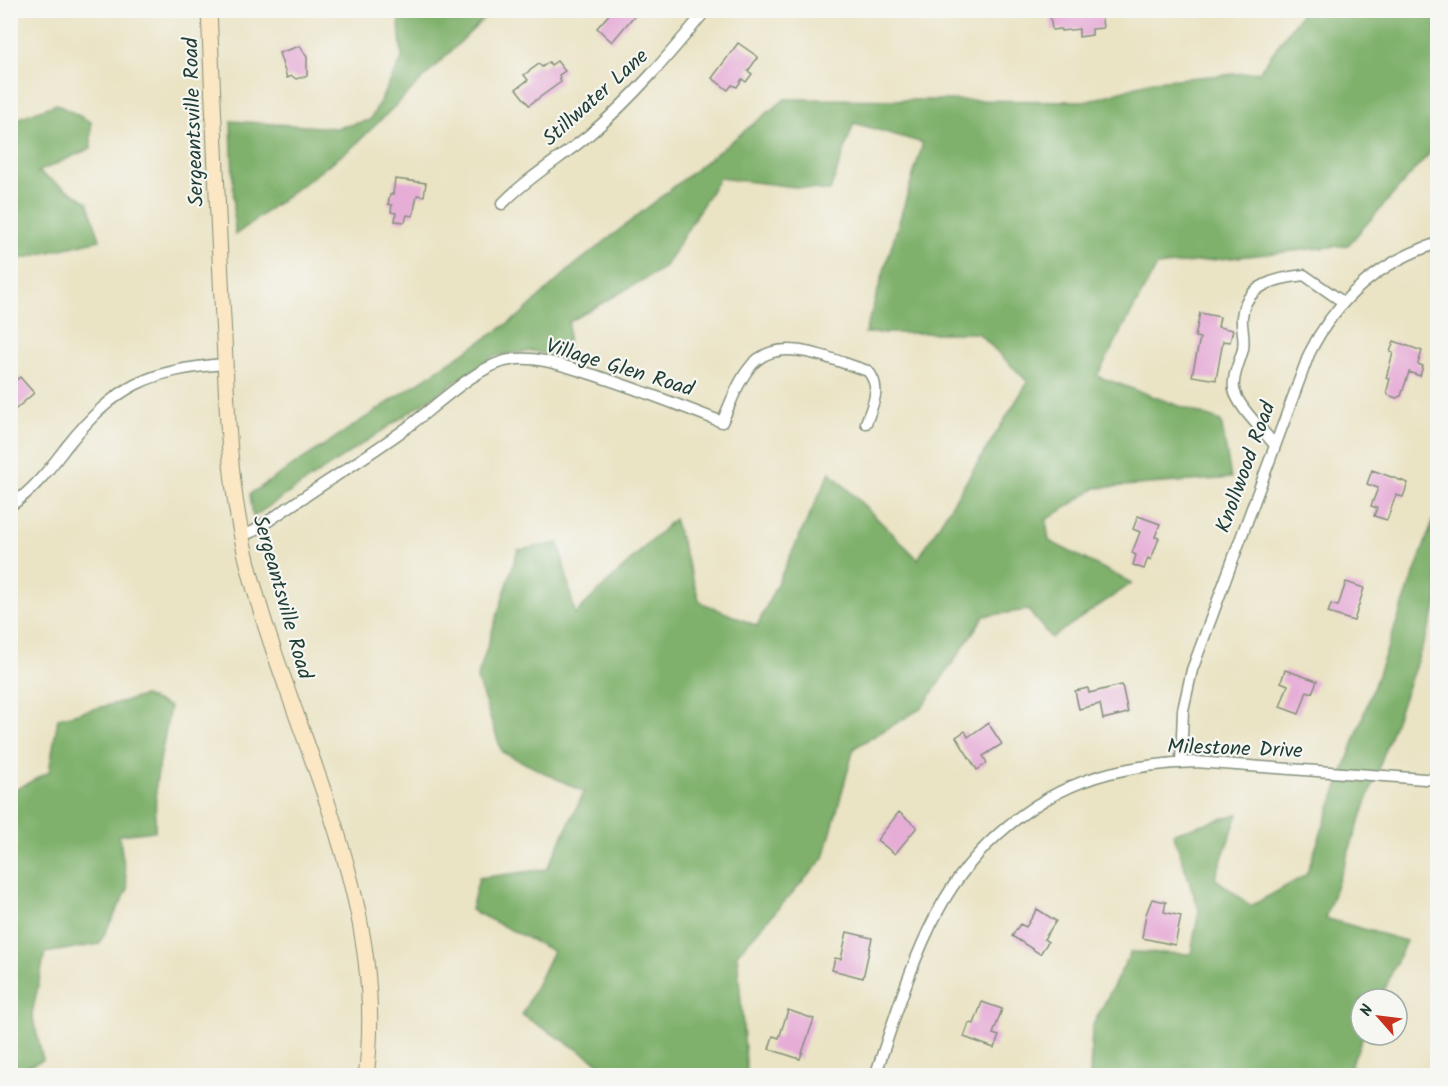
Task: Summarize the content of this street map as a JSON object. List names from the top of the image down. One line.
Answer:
{"streets":{"main road":["Sergeantsville Road"],"street":["Stillwater Lane","Village Glen Road","Knollwood Road","Milestone Drive"]},"crossings":[["Sergeantsville Road","Village Glen Road"],["Knollwood Road","Milestone Drive"]],"north":"top left"}
